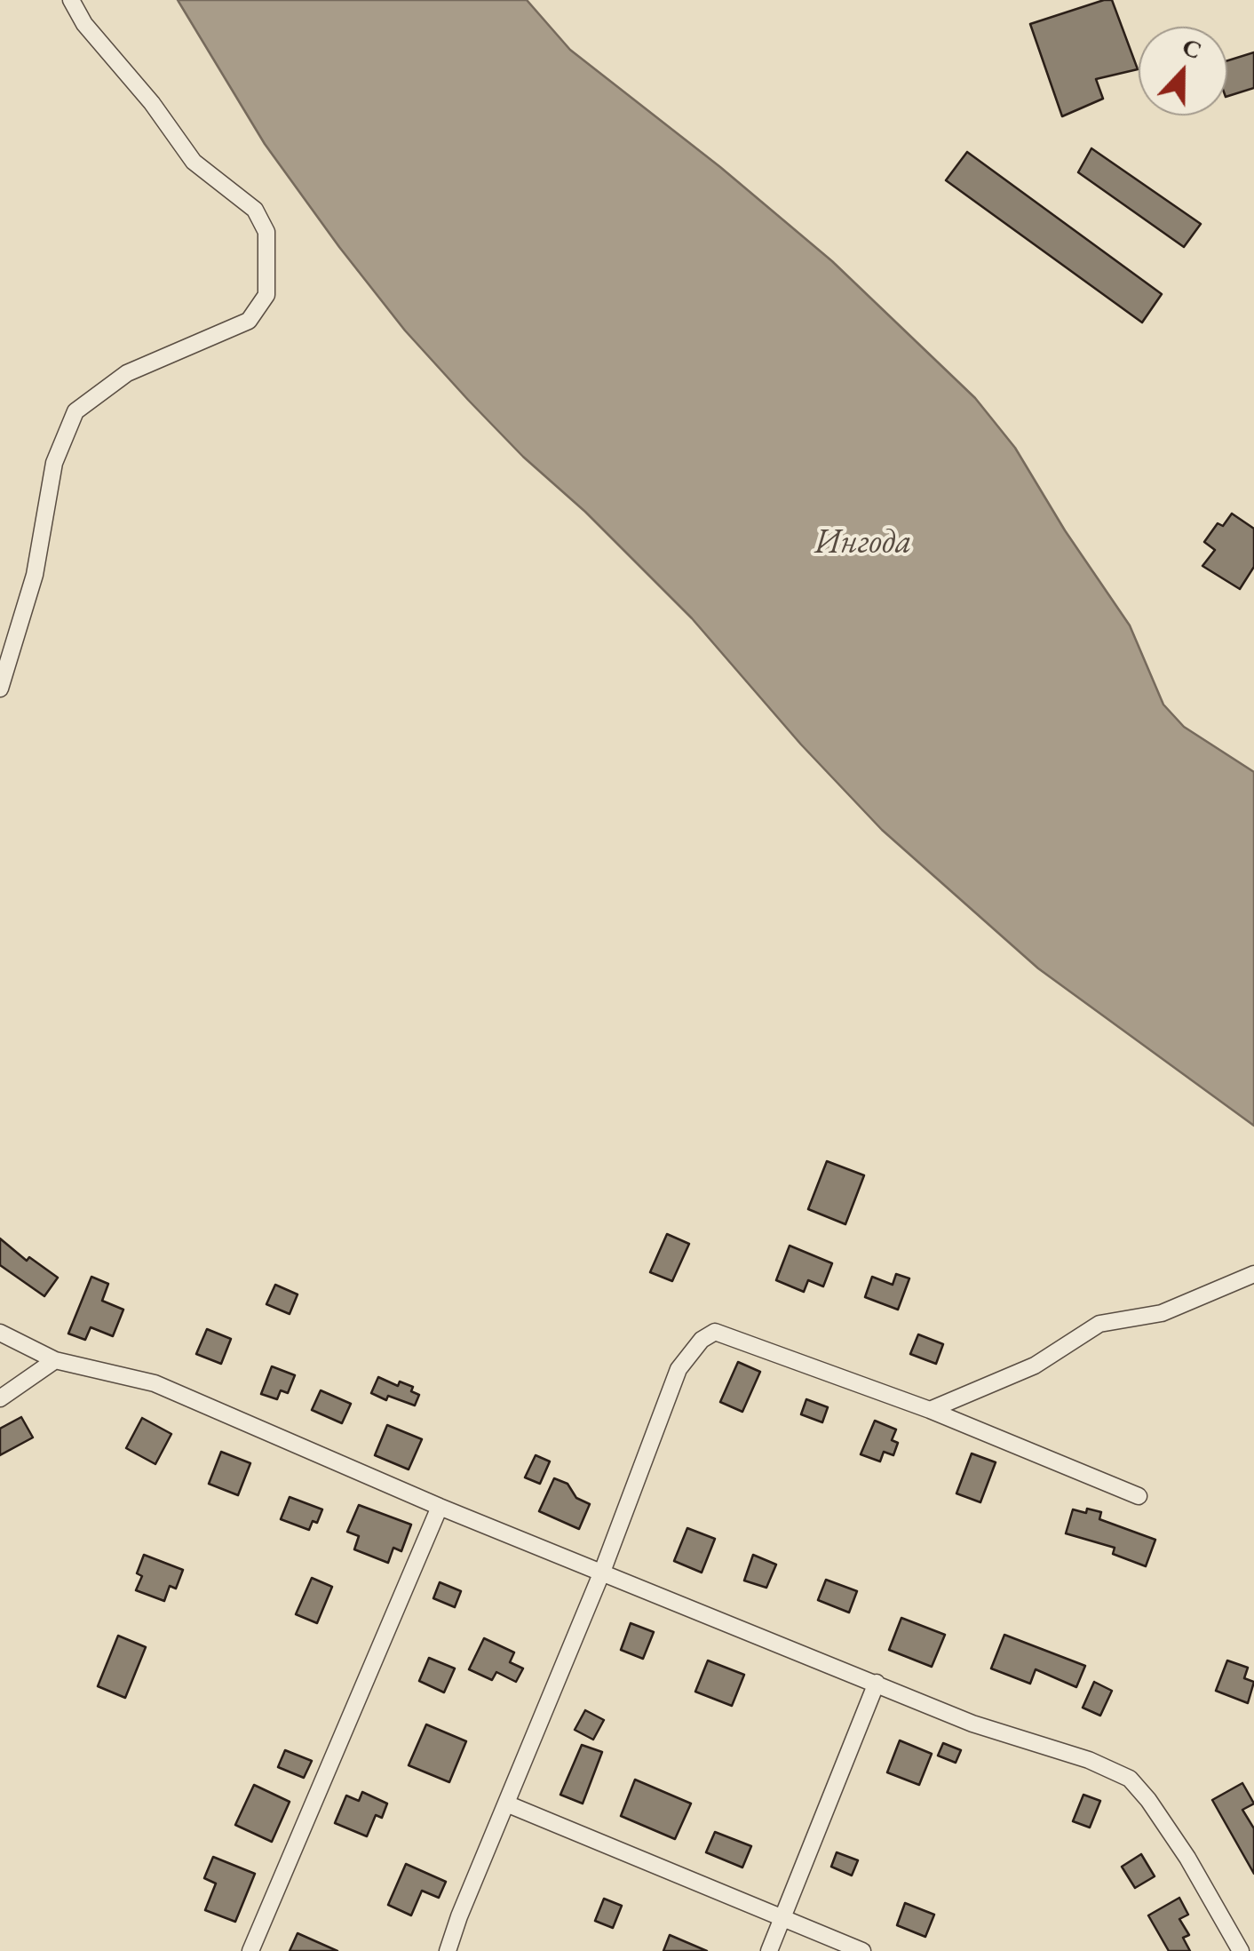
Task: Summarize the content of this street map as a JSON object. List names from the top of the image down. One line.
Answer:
{"water":["Ингода"],"north":"top"}
